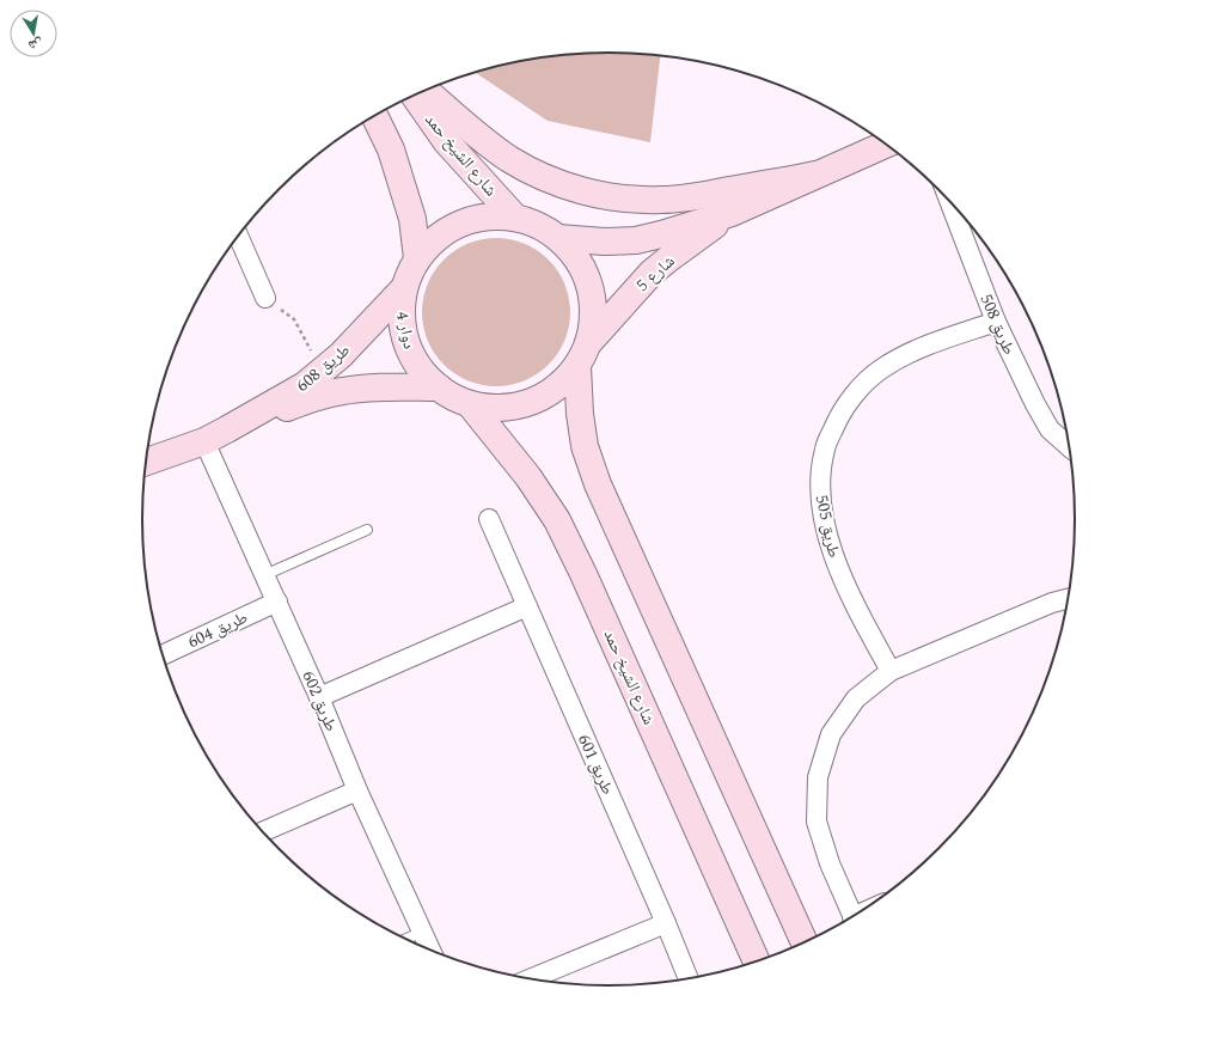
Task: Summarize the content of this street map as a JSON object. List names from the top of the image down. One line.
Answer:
{"streets":{"main road":["شارع الشيخ حمد","شارع 5","دوار 4","طريق 608"],"street":["طريق 508","طريق 505","طريق 604","طريق 602","طريق 601"]},"crossings":[["شارع الشيخ حمد","دوار 4"],["شارع 5","دوار 4"],["طريق 508","طريق 505"],["دوار 4","طريق 608"],["طريق 608","طريق 602"],["طريق 604","طريق 602"]],"north":"bottom"}
